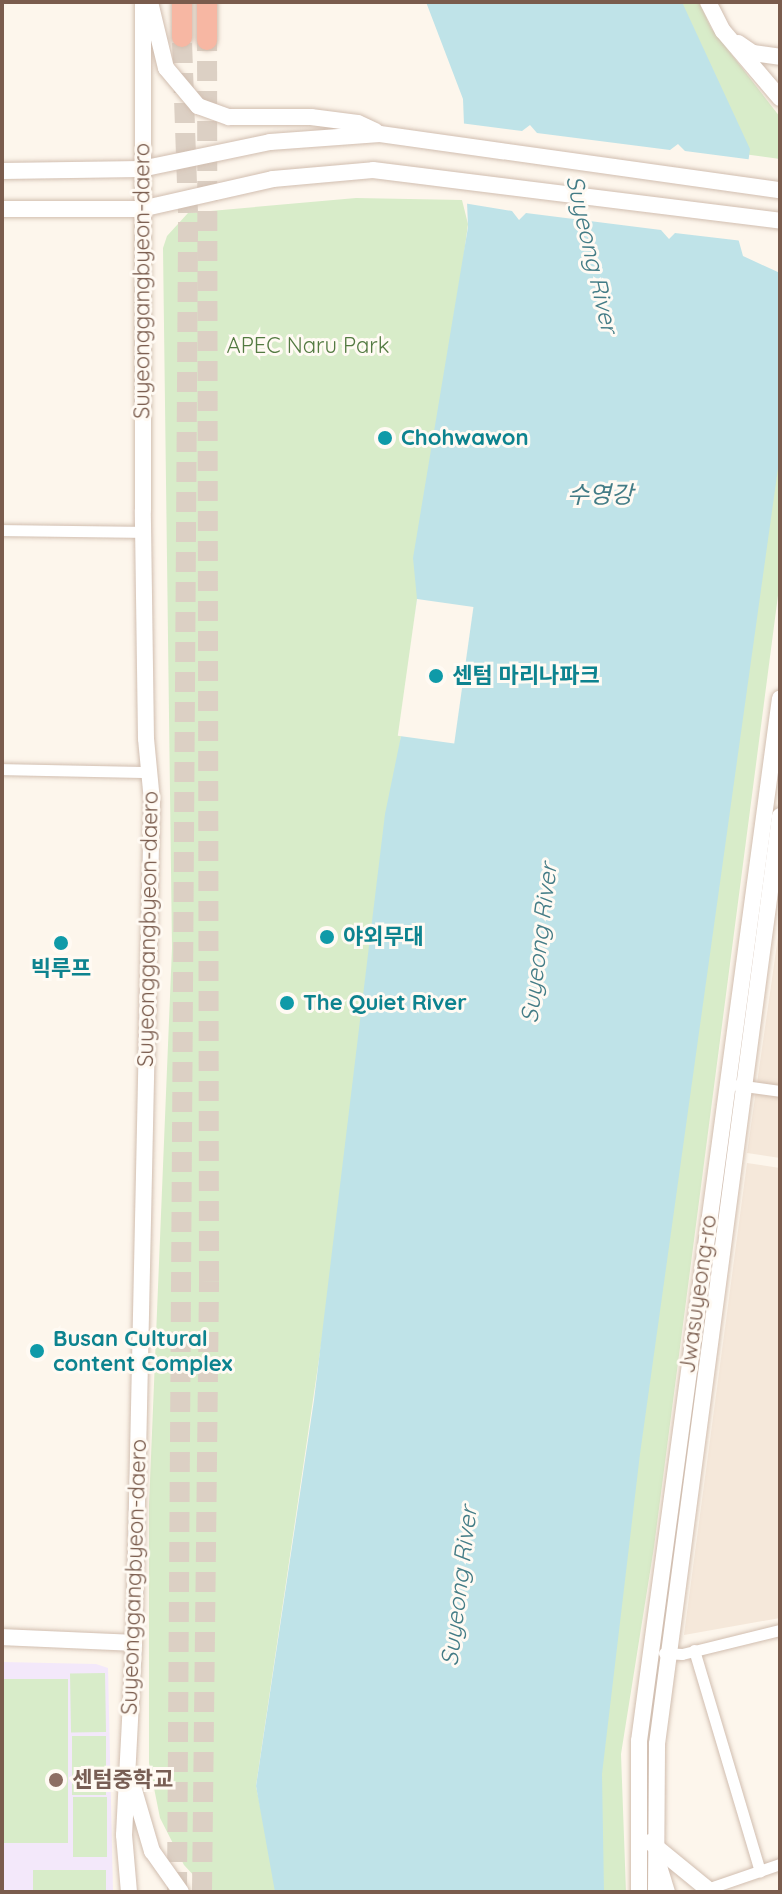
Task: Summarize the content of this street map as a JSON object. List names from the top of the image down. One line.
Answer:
{"streets":{"main road":["Suyeonggangbyeon-daero","Jwasuyeong-ro"]},"water":["Suyeong River","수영강"],"parks":["APEC Naru Park"],"places":["Chohwawon","센텀 마리나파크","야외무대","빅루프","The Quiet River","Busan Cultural content Complex","센텀중학교"]}
